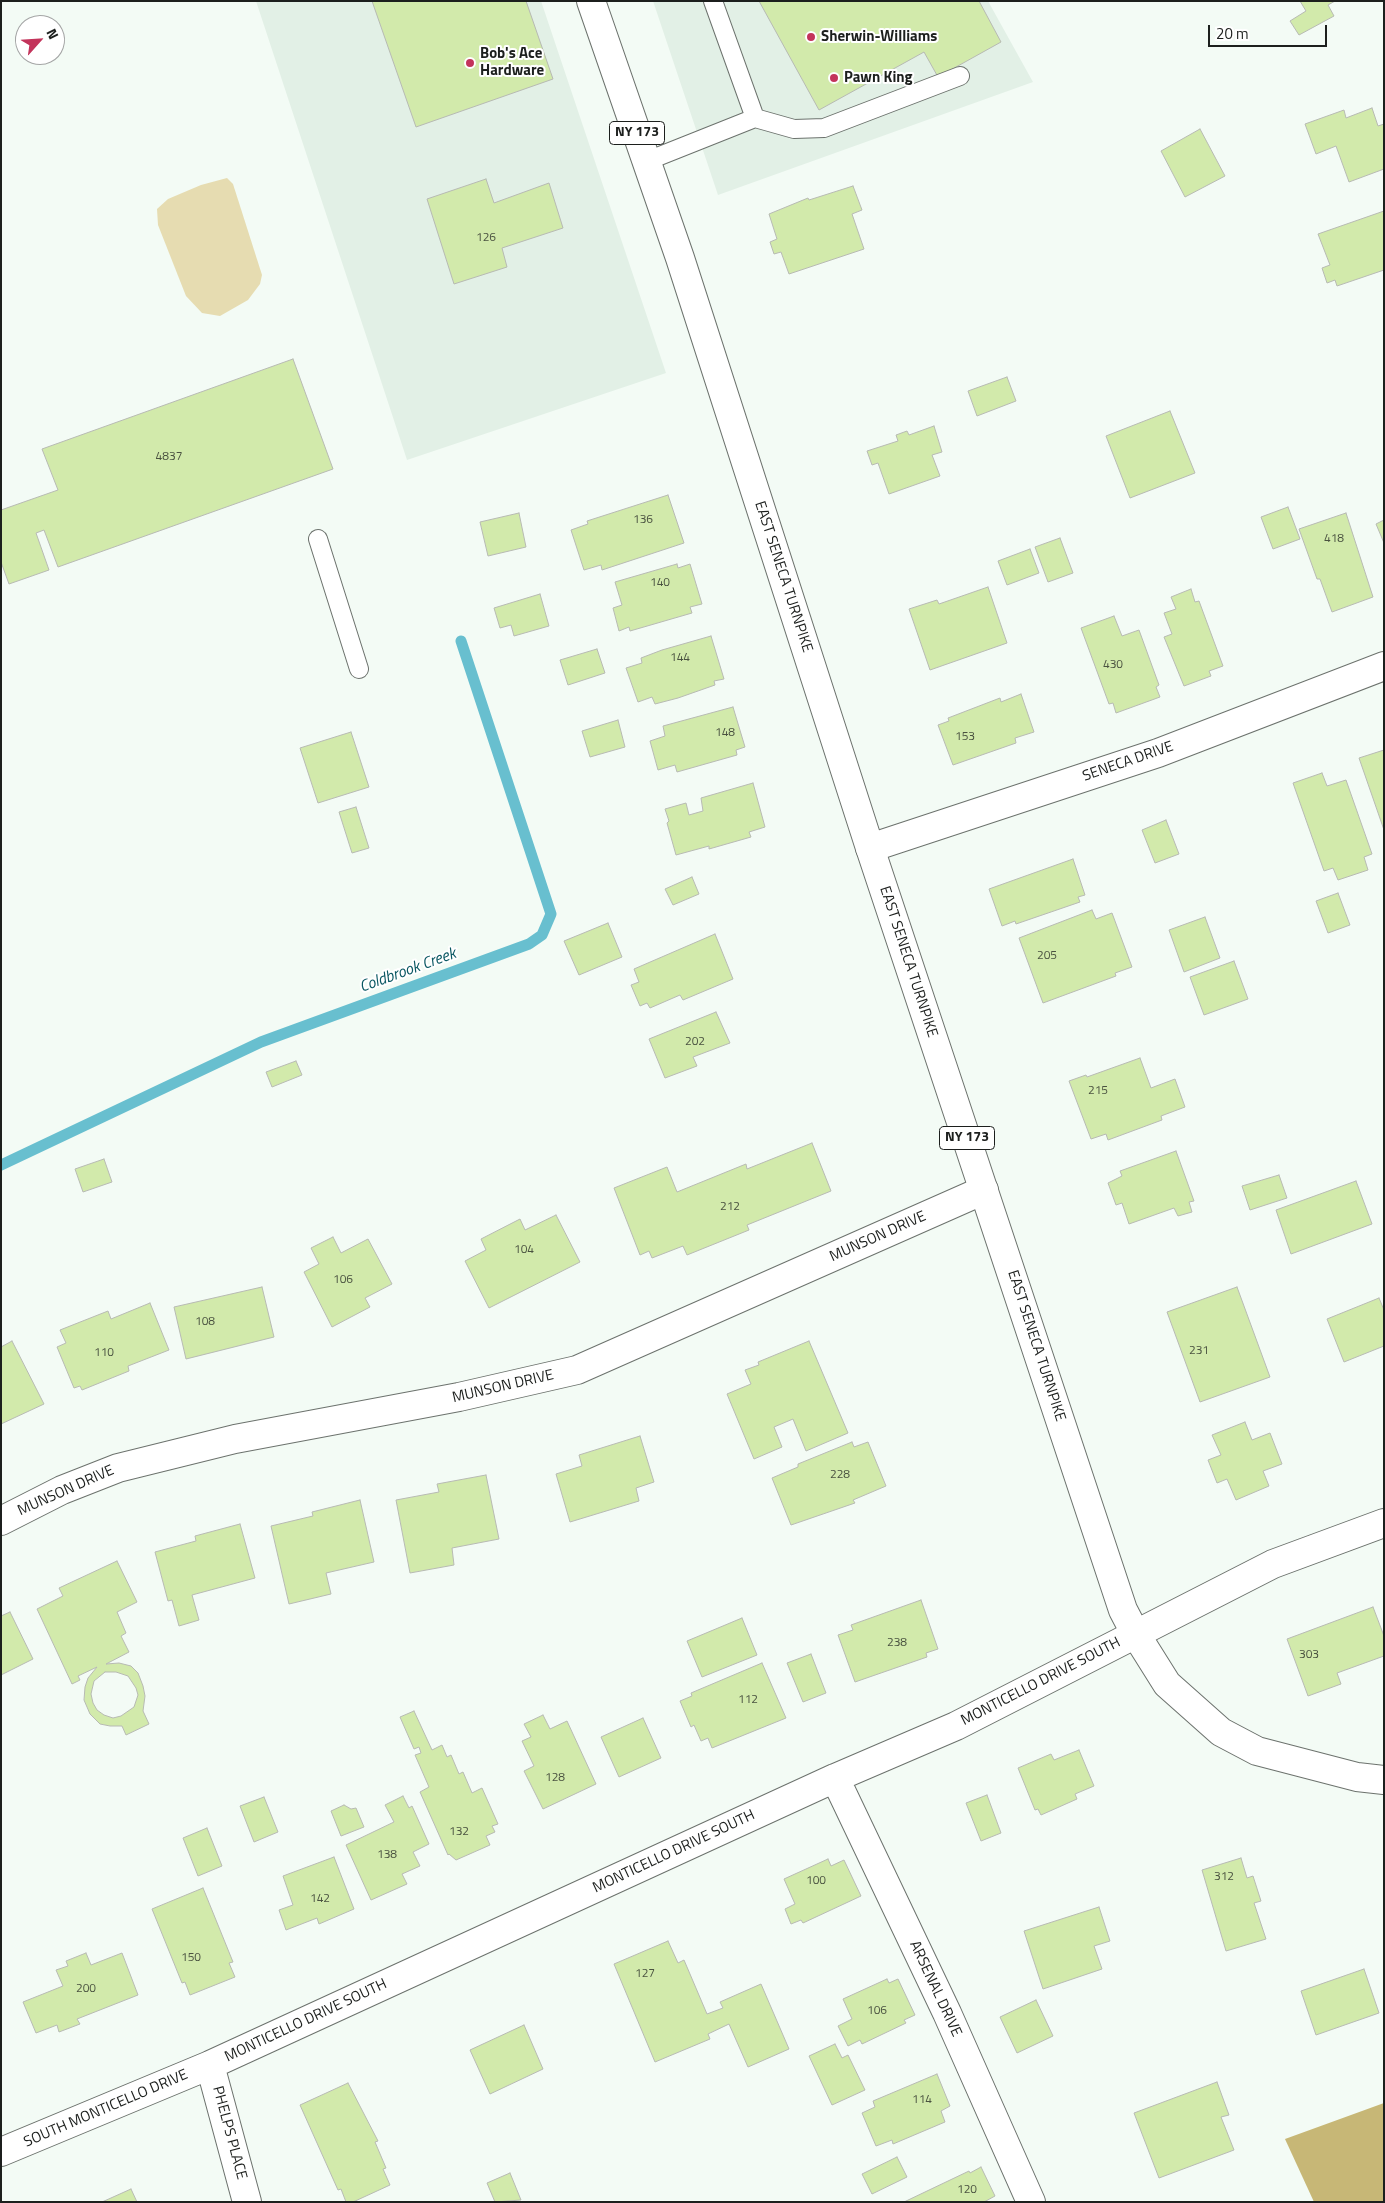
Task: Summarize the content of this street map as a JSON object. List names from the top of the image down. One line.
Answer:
{"streets":{"street":["NY 173","EAST SENECA TURNPIKE","SENECA DRIVE","MUNSON DRIVE","MONTICELLO DRIVE SOUTH","ARSENAL DRIVE","SOUTH MONTICELLO DRIVE","PHELPS PLACE"]},"crossings":[["EAST SENECA TURNPIKE","SENECA DRIVE"],["EAST SENECA TURNPIKE","MUNSON DRIVE"],["EAST SENECA TURNPIKE","MONTICELLO DRIVE SOUTH"],["MONTICELLO DRIVE SOUTH","ARSENAL DRIVE"],["MONTICELLO DRIVE SOUTH","SOUTH MONTICELLO DRIVE"],["MONTICELLO DRIVE SOUTH","PHELPS PLACE"],["SOUTH MONTICELLO DRIVE","PHELPS PLACE"]],"water":["Coldbrook Creek"],"places":["Sherwin-Williams","Bob's Ace Hardware","Pawn King"],"house_numbers":["126","4837","136","418","140","144","430","148","153","205","202","215","212","104","106","108","231","110","228","238","303","112","128","132","138","312","100","142","150","127","200","106","114","120"],"scale_bar":"20 m","north":"top right"}
